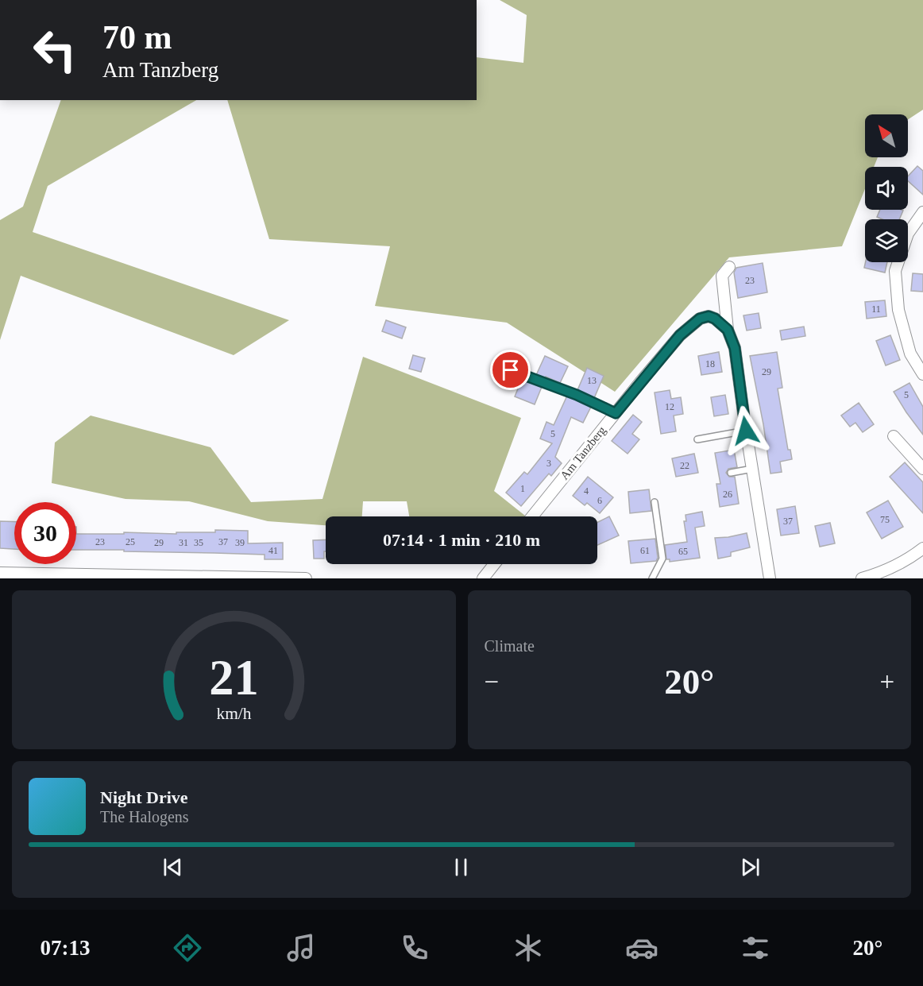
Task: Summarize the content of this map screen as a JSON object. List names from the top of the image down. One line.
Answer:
{"streets":{"street":["Am Tanzberg"]},"house_numbers":["23","11","18","29","13","5","12","5","3","22","1","4","26","6","75","37","23","25","37","29","31","35","39","41","61","65"],"north":"top left","page":{"turn":["70 m","Am Tanzberg"],"limit":"30","trip":"07:14 · 1 min · 210 m","tile":"Climate","heat":["−","20°","+"],"song":["Night Drive","The Halogens"],"tabs":["07:13","20°"],"gauge":["21","km/h"]}}
